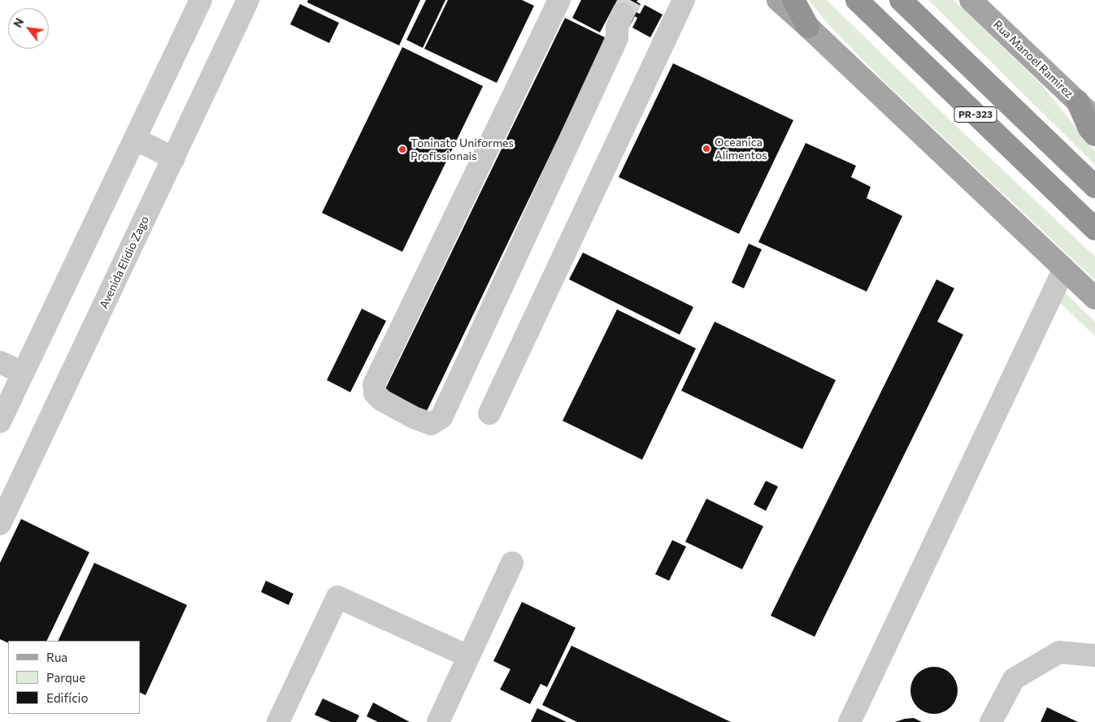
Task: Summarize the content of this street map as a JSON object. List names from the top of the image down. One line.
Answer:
{"streets":{"highway":["PR-323"],"main road":["Rua Manoel Ramirez"],"street":["Avenida Elídio Zago"]},"places":["Oceanica Alimentos","Toninato Uniformes Profissionais"],"legend":["Rua","Parque","Edifício"],"north":"top left"}
